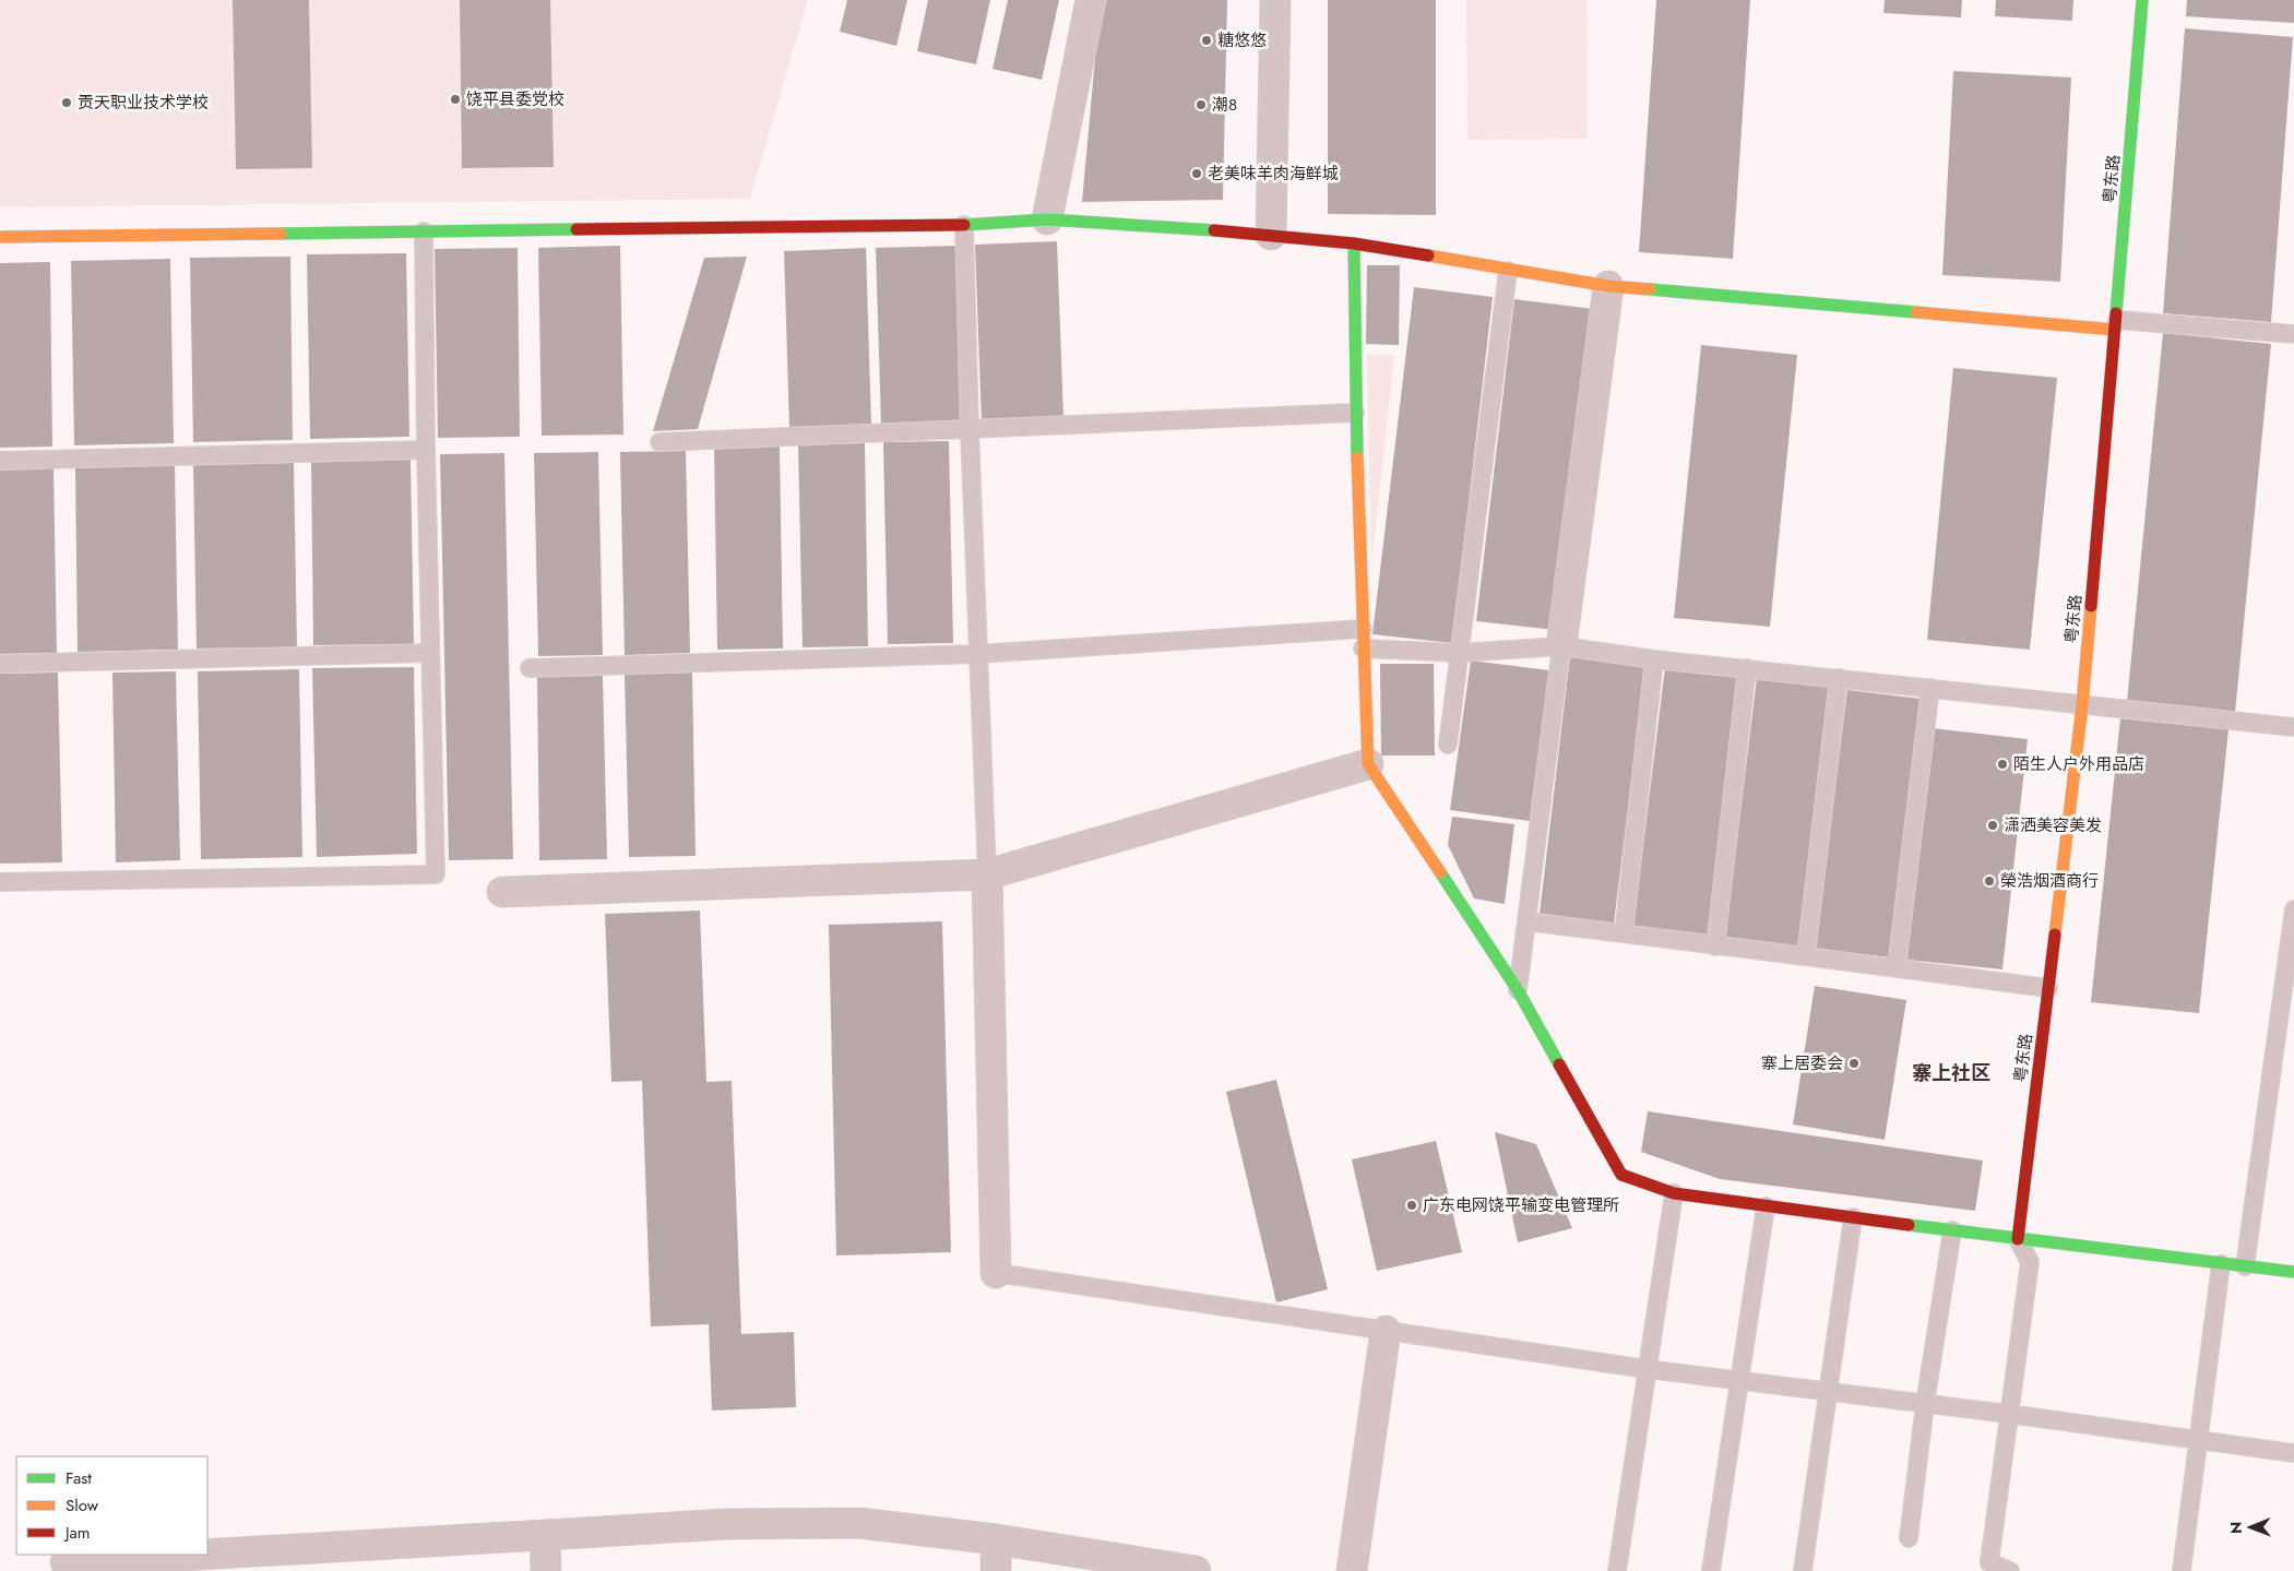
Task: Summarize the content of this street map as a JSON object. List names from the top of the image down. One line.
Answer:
{"streets":{"street":["粤东路"]},"districts":["寨上社区"],"places":["糖悠悠","饶平县委党校","贡天职业技术学校","潮8","老美味羊肉海鲜城","陌生人户外用品店","潇洒美容美发","榮浩烟酒商行","寨上居委会","广东电网饶平输变电管理所"],"legend":["Fast","Slow","Jam"],"north":"left"}
